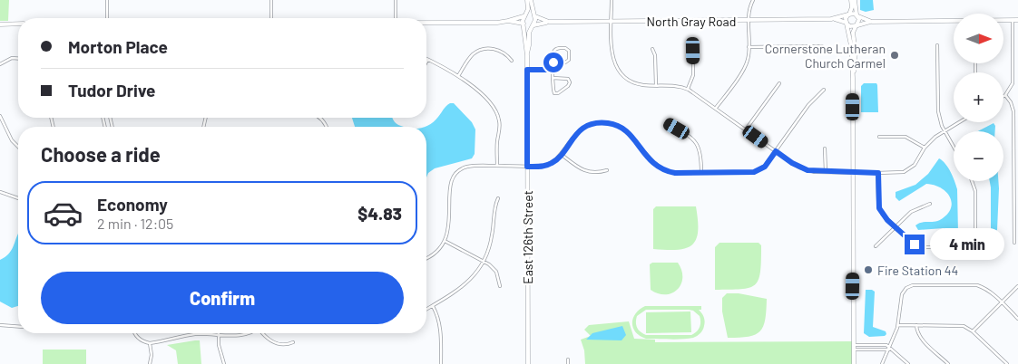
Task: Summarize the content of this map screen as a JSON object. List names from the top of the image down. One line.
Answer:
{"streets":{"street":["North Gray Road","East 126th Street"]},"crossings":[["North Gray Road","East 126th Street"]],"places":["Cornerstone Lutheran Church Carmel","Fire Station 44"],"north":"right","page":{"map_buttons":["+","−"],"banner":["Morton Place","Tudor Drive"],"heading":"Choose a ride","list":[{"name":"Economy","note":"2 min · 12:05","value":"$4.83"}],"bubble":"4 min","buttons":"Confirm"}}
